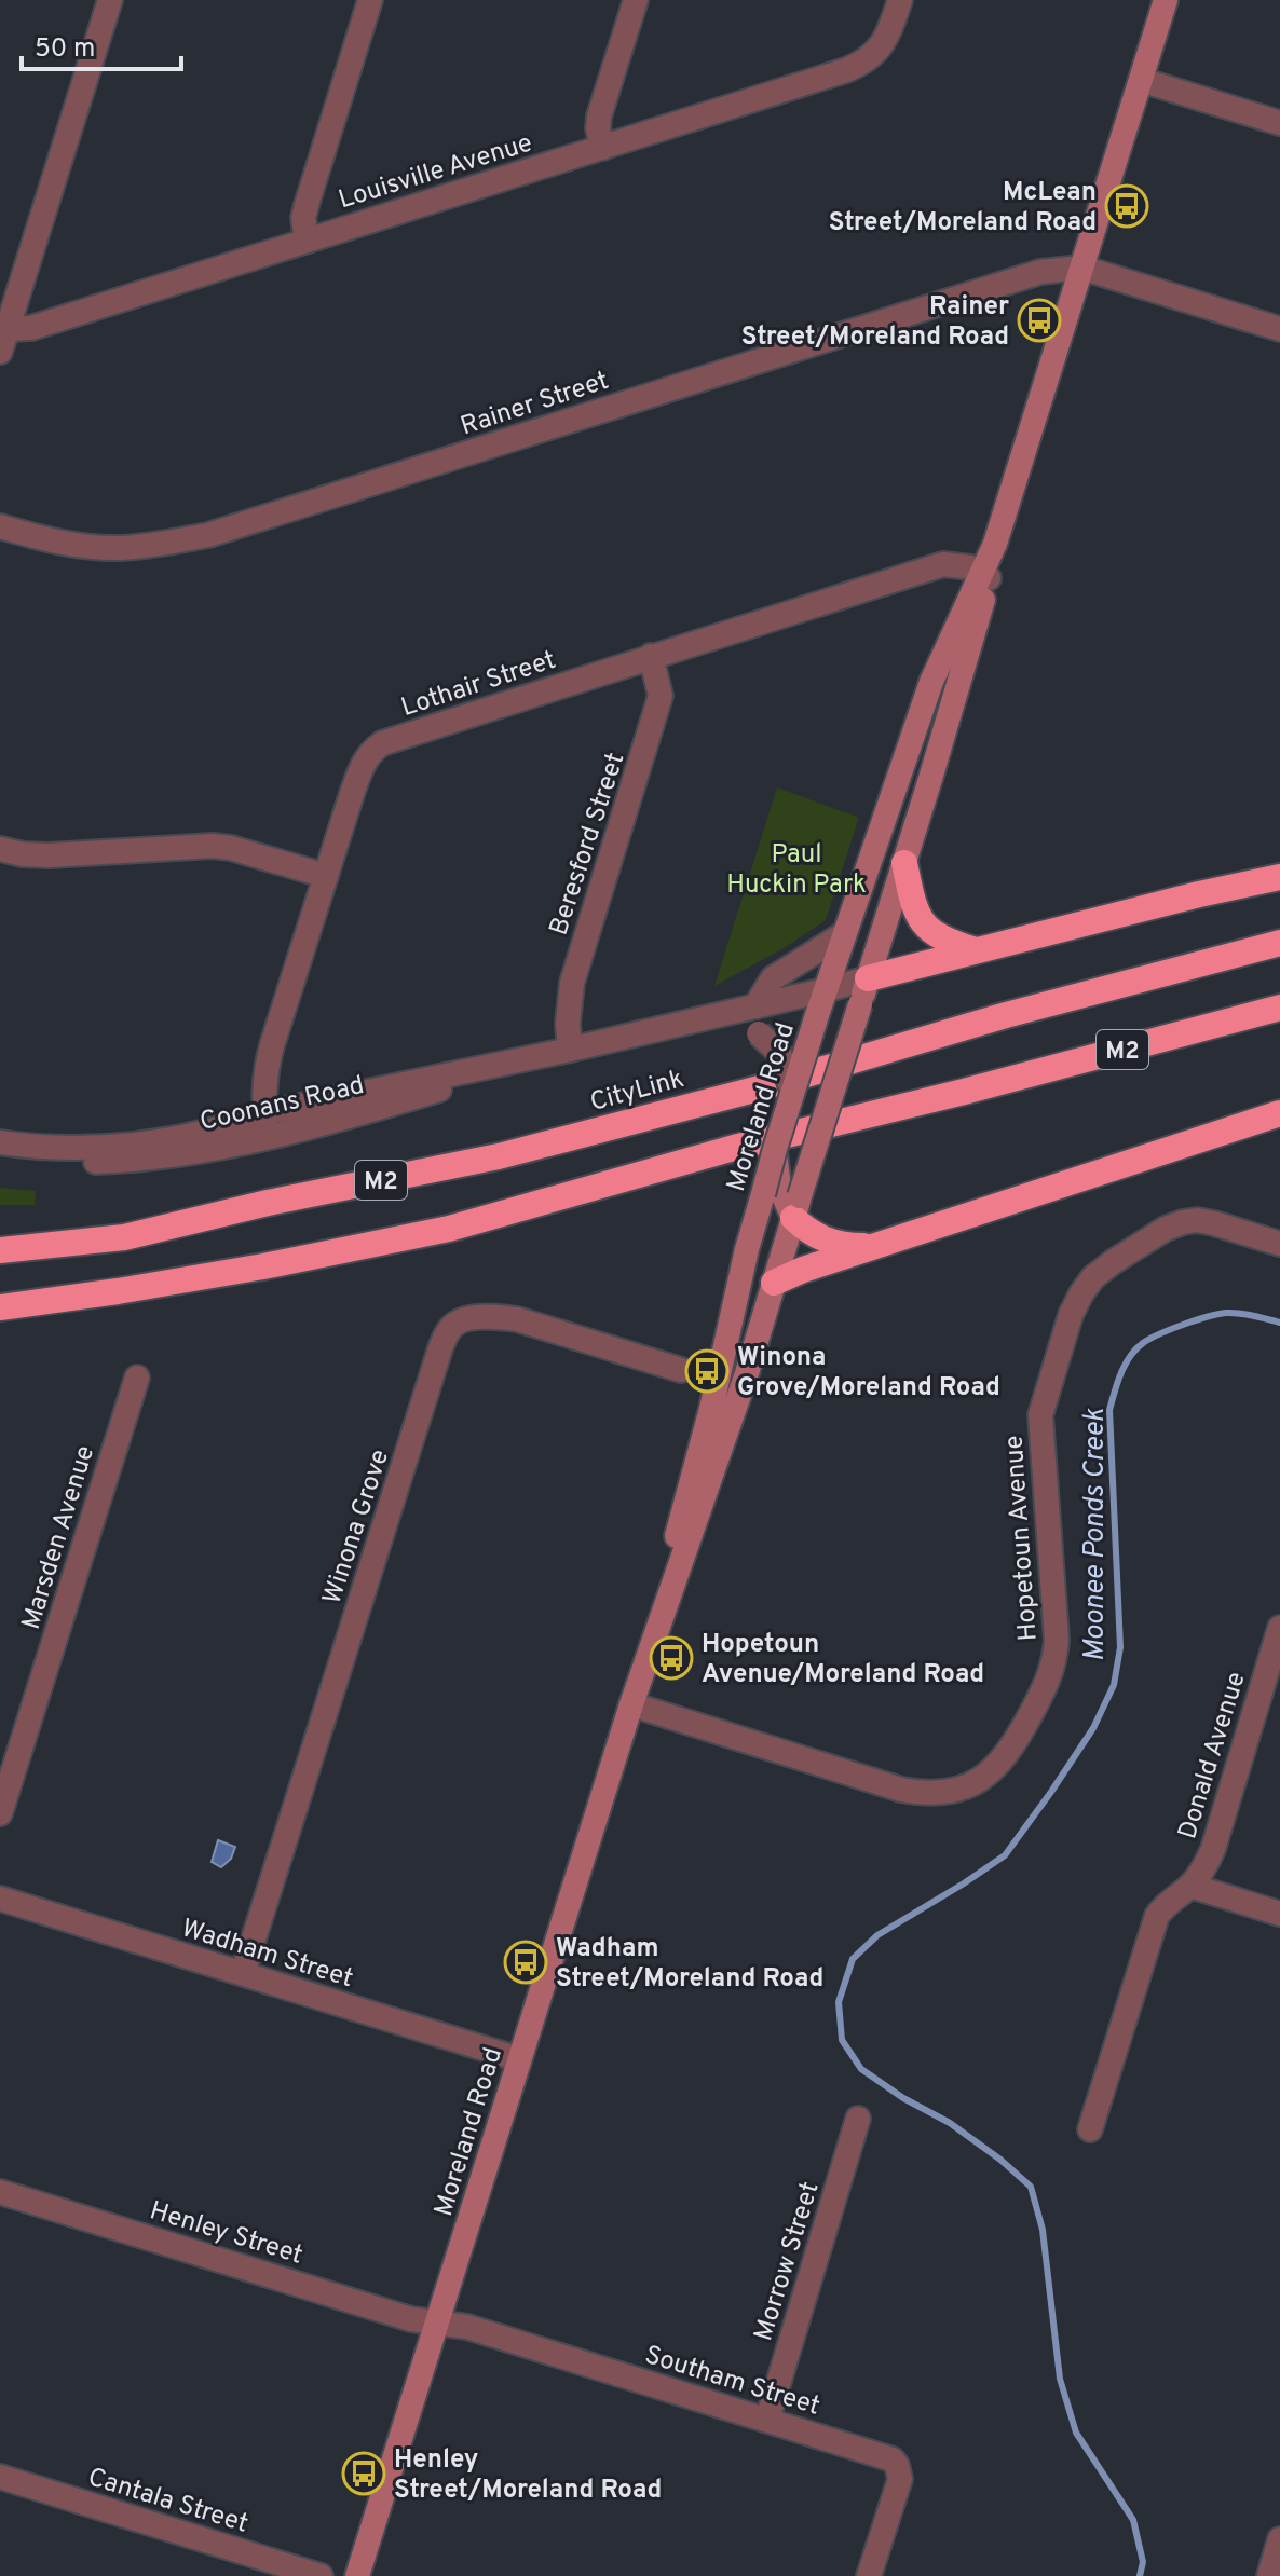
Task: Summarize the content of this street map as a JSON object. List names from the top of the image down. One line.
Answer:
{"streets":{"highway":["M2","CityLink"],"main road":["Moreland Road"],"street":["Louisville Avenue","Rainer Street","Lothair Street","Beresford Street","Coonans Road","Winona Grove","Marsden Avenue","Hopetoun Avenue","Donald Avenue","Wadham Street","Henley Street","Morrow Street","Southam Street","Cantala Street"]},"crossings":[["Rainer Street","Moreland Road"],["Lothair Street","Beresford Street"],["Lothair Street","Coonans Road"],["Lothair Street","Moreland Road"],["Beresford Street","Coonans Road"],["Coonans Road","Moreland Road"],["Moreland Road","Hopetoun Avenue"],["Moreland Road","Wadham Street"],["Moreland Road","Henley Street"],["Moreland Road","Southam Street"],["Winona Grove","Wadham Street"],["Henley Street","Southam Street"],["Morrow Street","Southam Street"]],"water":["Moonee Ponds Creek"],"parks":["Paul Huckin Park"],"places":{"bus stop":["McLean Street/Moreland Road","Rainer Street/Moreland Road","Winona Grove/Moreland Road","Hopetoun Avenue/Moreland Road","Wadham Street/Moreland Road","Henley Street/Moreland Road"]},"scale_bar":"50 m"}
